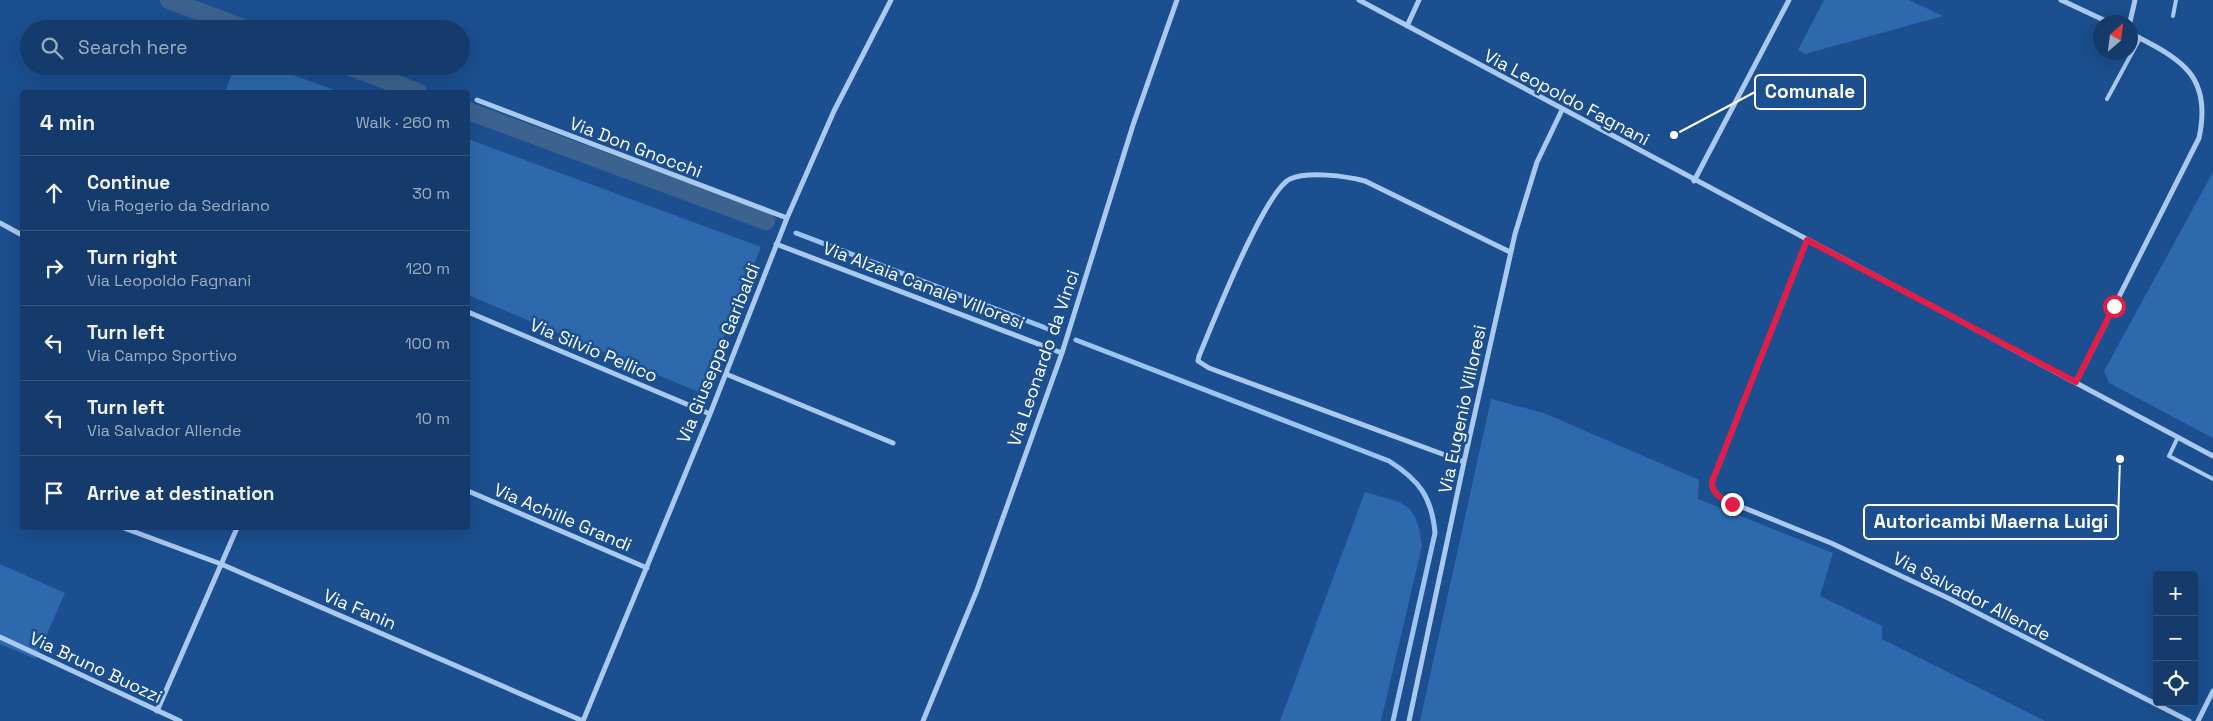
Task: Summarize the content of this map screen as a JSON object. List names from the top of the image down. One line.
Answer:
{"streets":{"street":["Via Leopoldo Fagnani","Via Don Gnocchi","Via Alzaia Canale Villoresi","Via Silvio Pellico","Via Giuseppe Garibaldi","Via Leonardo da Vinci","Via Eugenio Villoresi","Via Achille Grandi","Via Salvador Allende","Via Fanin","Via Bruno Buozzi"]},"crossings":[["Via Leopoldo Fagnani","Via Eugenio Villoresi"],["Via Leopoldo Fagnani","Via Salvador Allende"],["Via Don Gnocchi","Via Giuseppe Garibaldi"],["Via Alzaia Canale Villoresi","Via Giuseppe Garibaldi"],["Via Alzaia Canale Villoresi","Via Leonardo da Vinci"],["Via Silvio Pellico","Via Giuseppe Garibaldi"],["Via Giuseppe Garibaldi","Via Achille Grandi"],["Via Giuseppe Garibaldi","Via Fanin"]],"places":["Comunale","Autoricambi Maerna Luigi"],"north":"top right","page":{"search":"Search here","heading":["4 min","Walk · 260 m"],"list":[["Continue","Via Rogerio da Sedriano","30 m"],["Turn right","Via Leopoldo Fagnani","120 m"],["Turn left","Via Campo Sportivo","100 m"],["Turn left","Via Salvador Allende","10 m"],"Arrive at destination"],"map_buttons":["+","−"]}}
